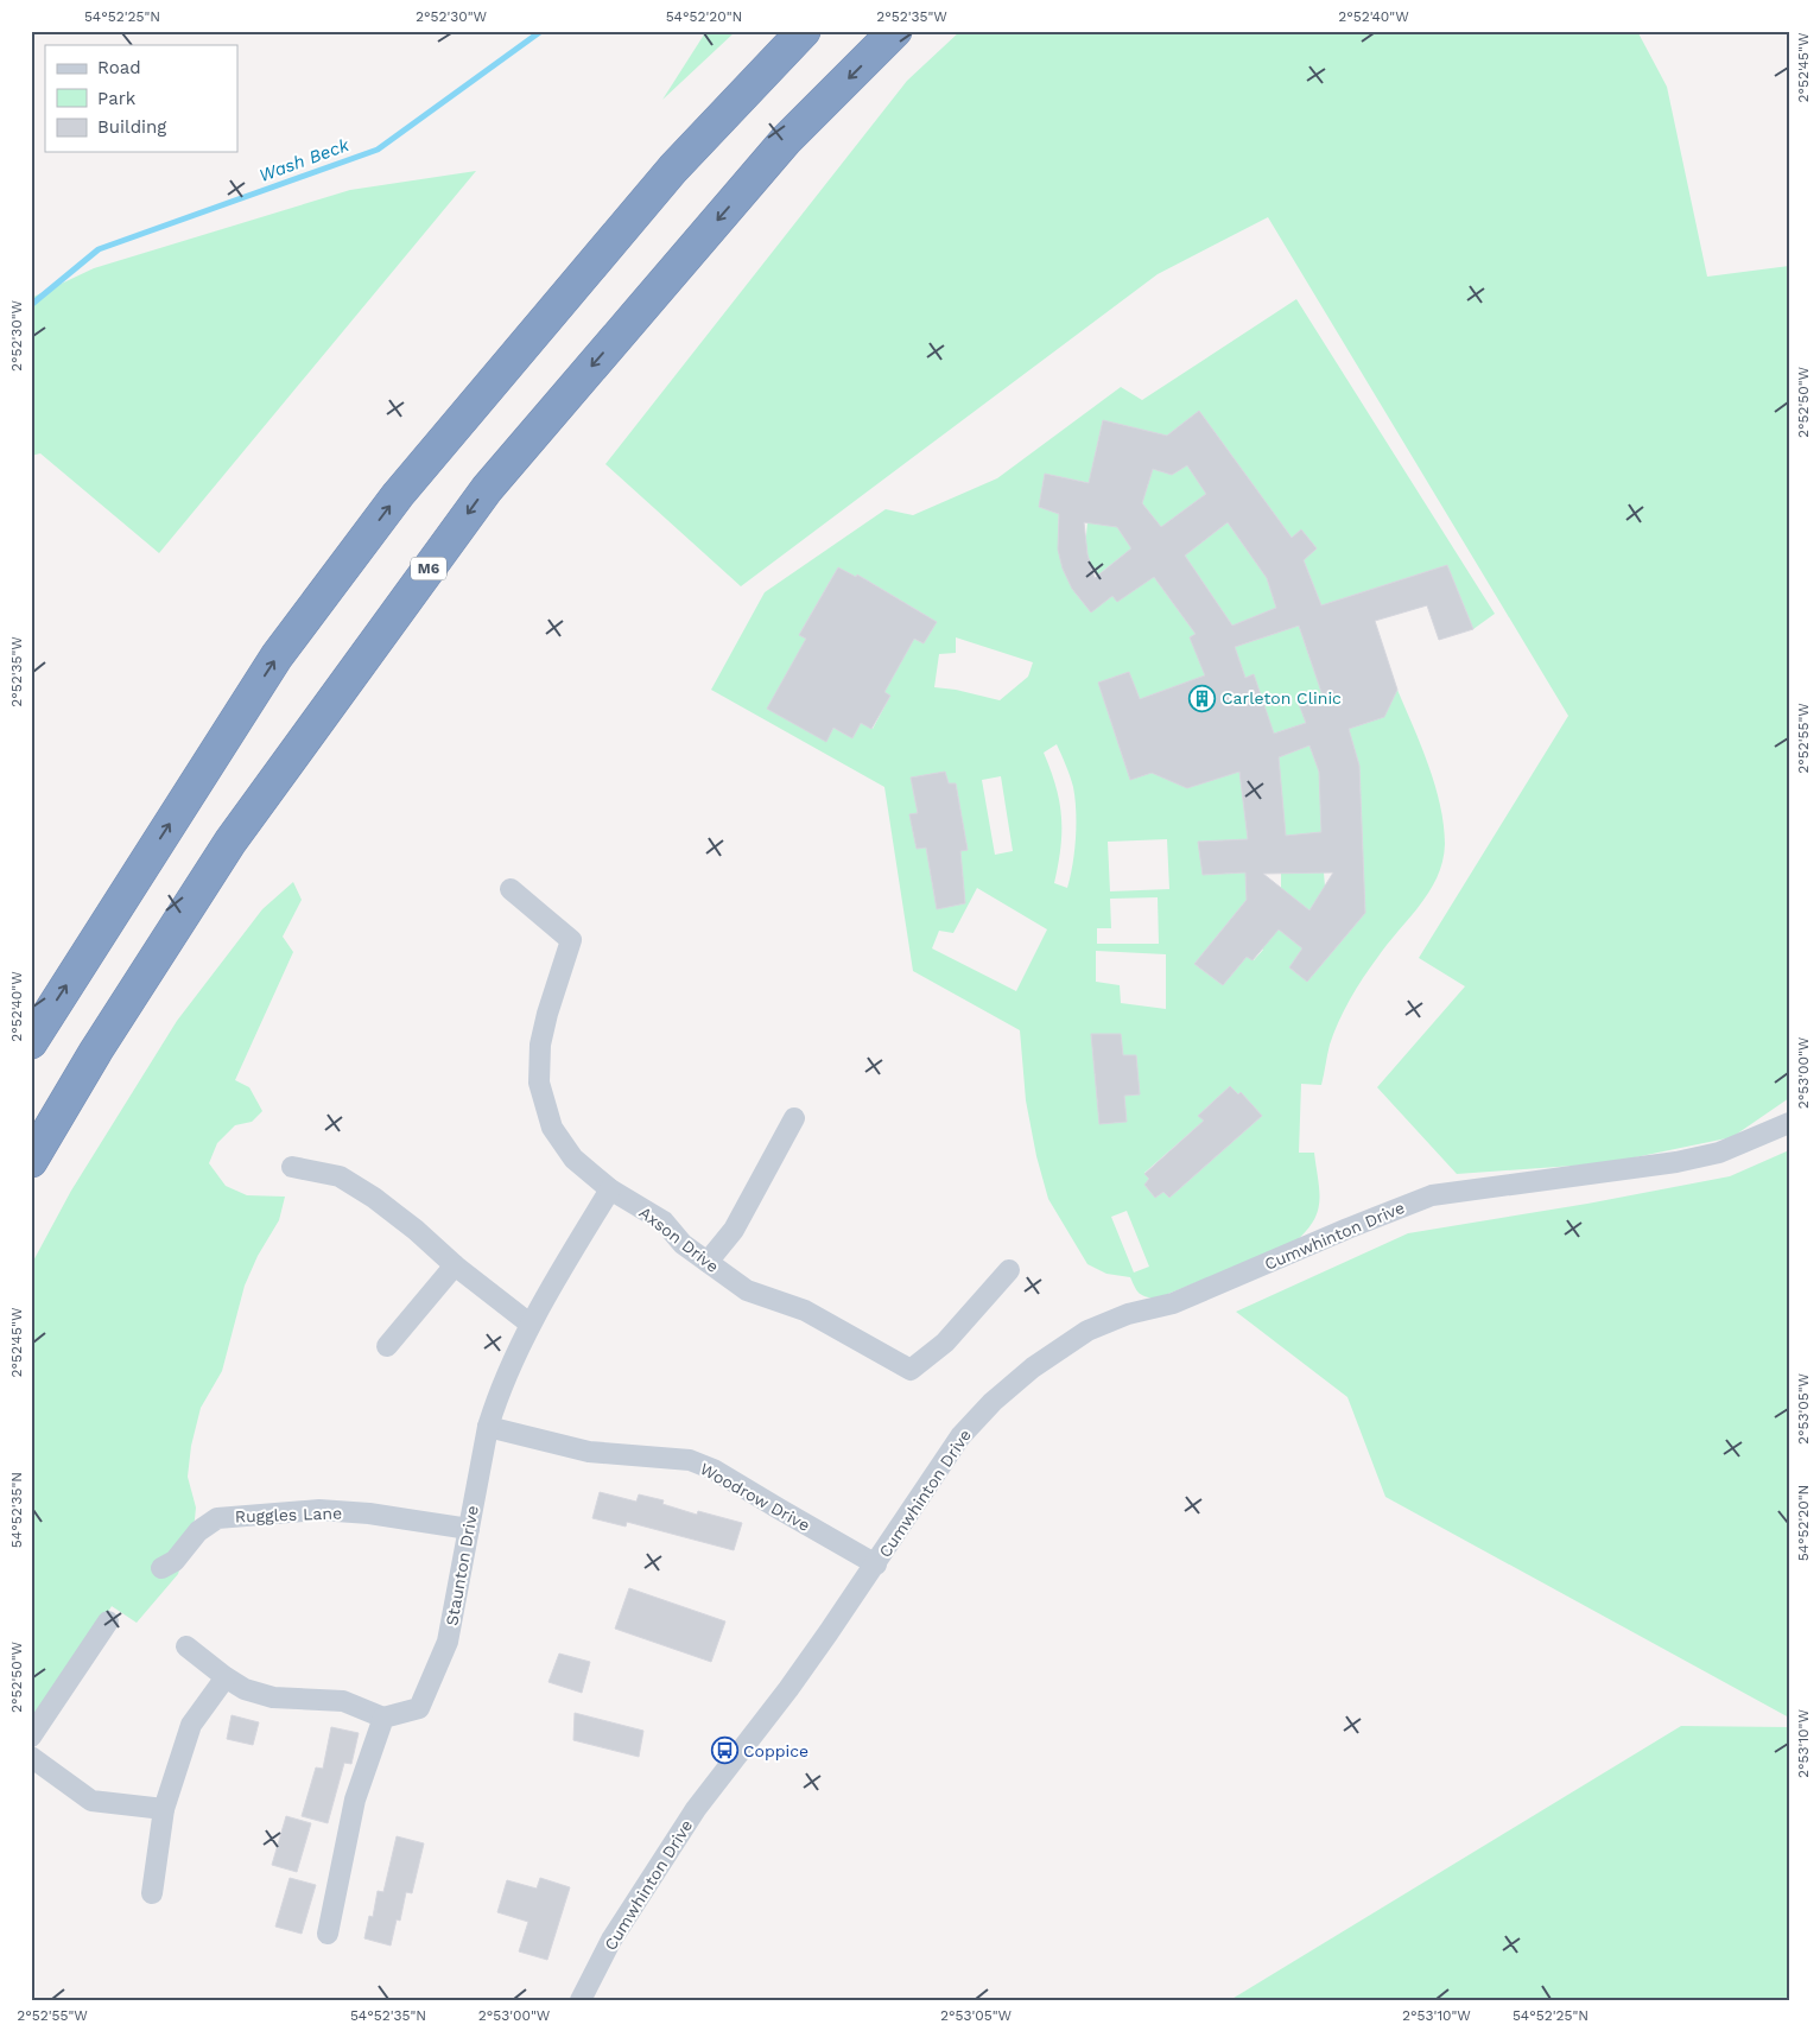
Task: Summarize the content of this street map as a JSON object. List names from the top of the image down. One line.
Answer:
{"streets":{"highway":["M6"],"street":["Cumwhinton Drive","Axson Drive","Woodrow Drive","Ruggles Lane","Staunton Drive"]},"crossings":[["Cumwhinton Drive","Woodrow Drive"],["Axson Drive","Staunton Drive"],["Woodrow Drive","Staunton Drive"],["Ruggles Lane","Staunton Drive"]],"water":["Wash Beck"],"places":{"building":["Carleton Clinic"],"bus stop":["Coppice"]},"legend":["Road","Park","Building"],"coordinates":["54°52'25\"N","2°52'30\"W","54°52'20\"N","2°52'35\"W","2°52'40\"W","2°52'45\"W","2°52'50\"W","2°52'55\"W","2°53'00\"W","2°53'05\"W","54°52'35\"N","2°53'10\"W"]}
